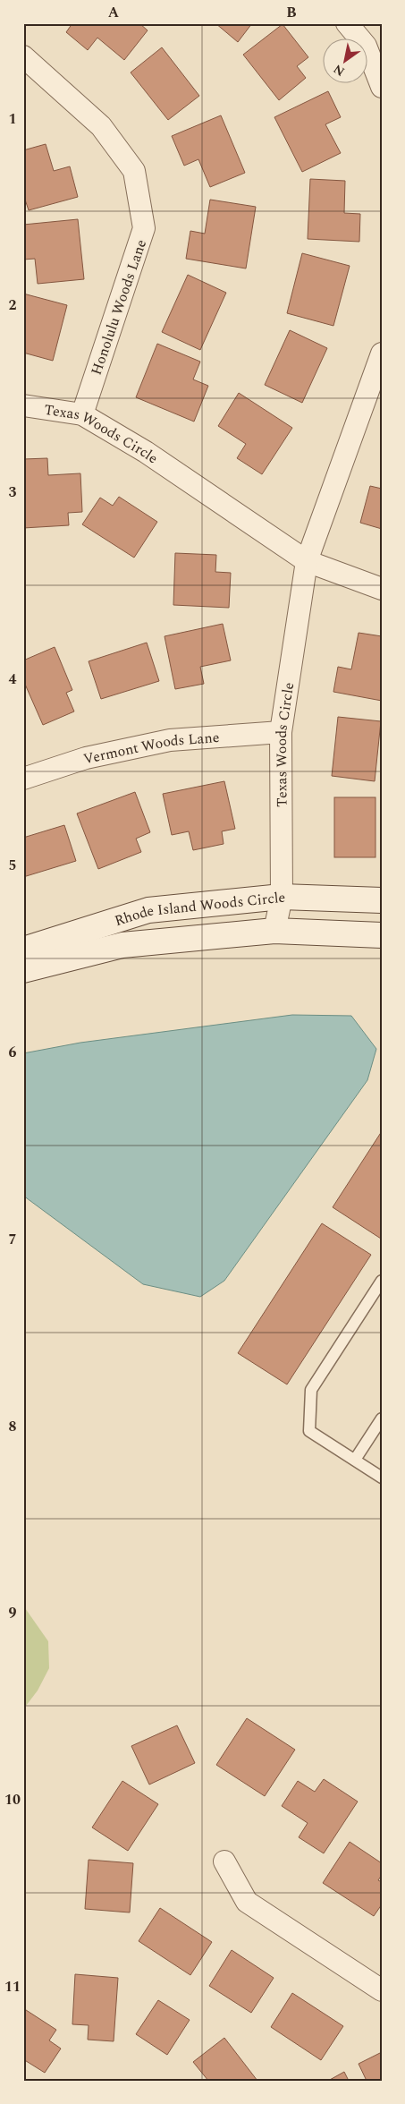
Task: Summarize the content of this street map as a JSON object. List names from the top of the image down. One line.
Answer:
{"streets":{"street":["Honolulu Woods Lane","Texas Woods Circle","Vermont Woods Lane","Rhode Island Woods Circle"]},"crossings":[["Honolulu Woods Lane","Texas Woods Circle"],["Texas Woods Circle","Vermont Woods Lane"],["Texas Woods Circle","Rhode Island Woods Circle"]],"north":"bottom left","grid":{"columns":["A","B"],"rows":["1","2","3","4","5","6","7","8","9","10","11"]}}
